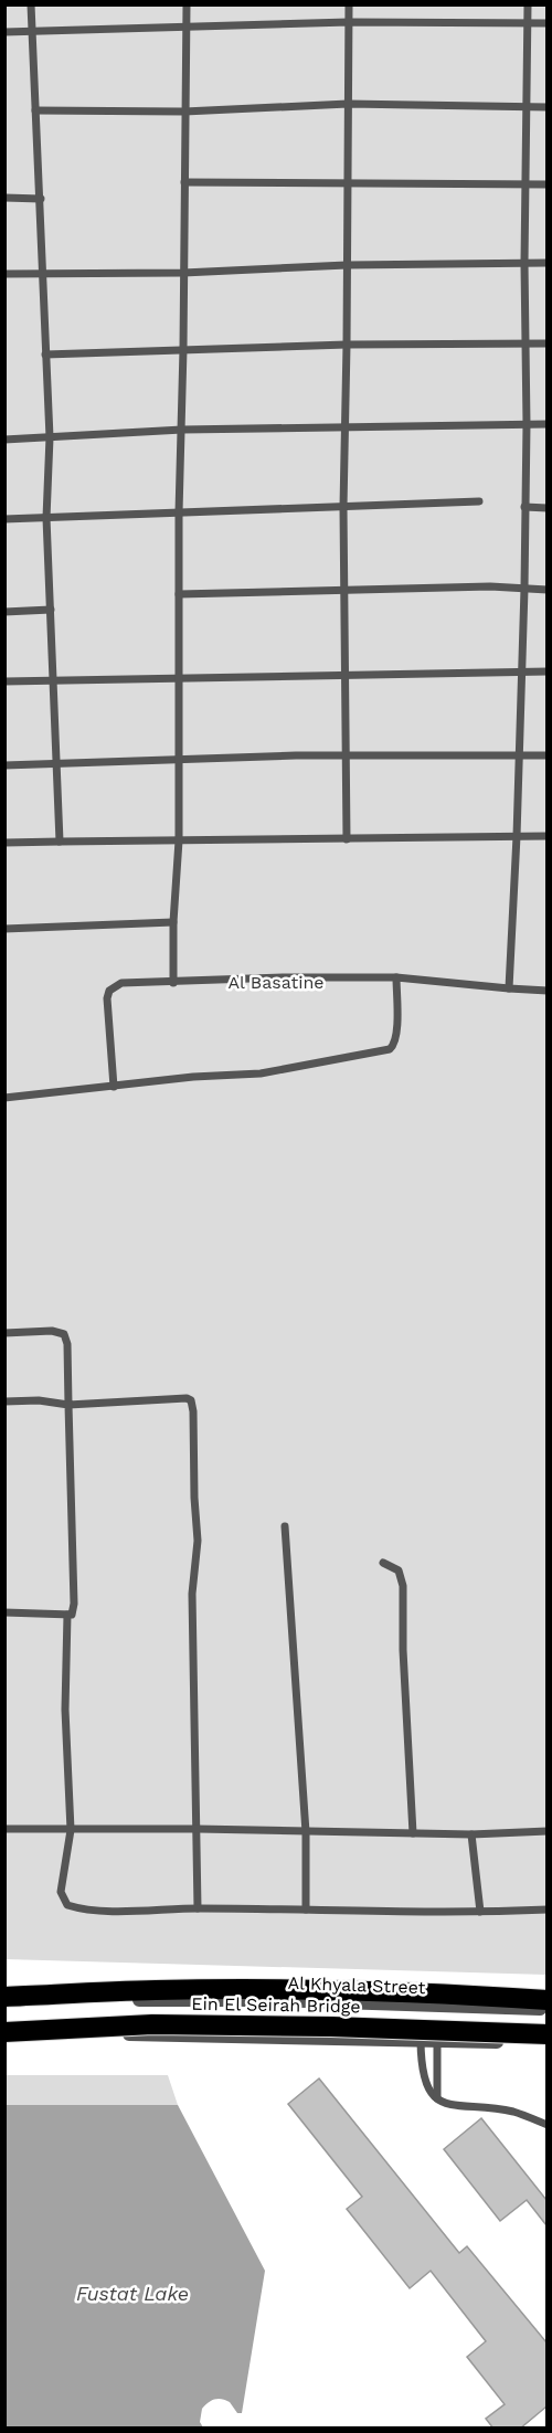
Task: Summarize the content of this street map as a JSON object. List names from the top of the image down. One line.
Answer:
{"streets":{"highway":["Ein El Seirah Bridge"],"street":["Al Khyala Street"]},"crossings":[["Al Khyala Street","Ein El Seirah Bridge"]],"water":["Fustat Lake"],"parks":["Al Basatine"]}
